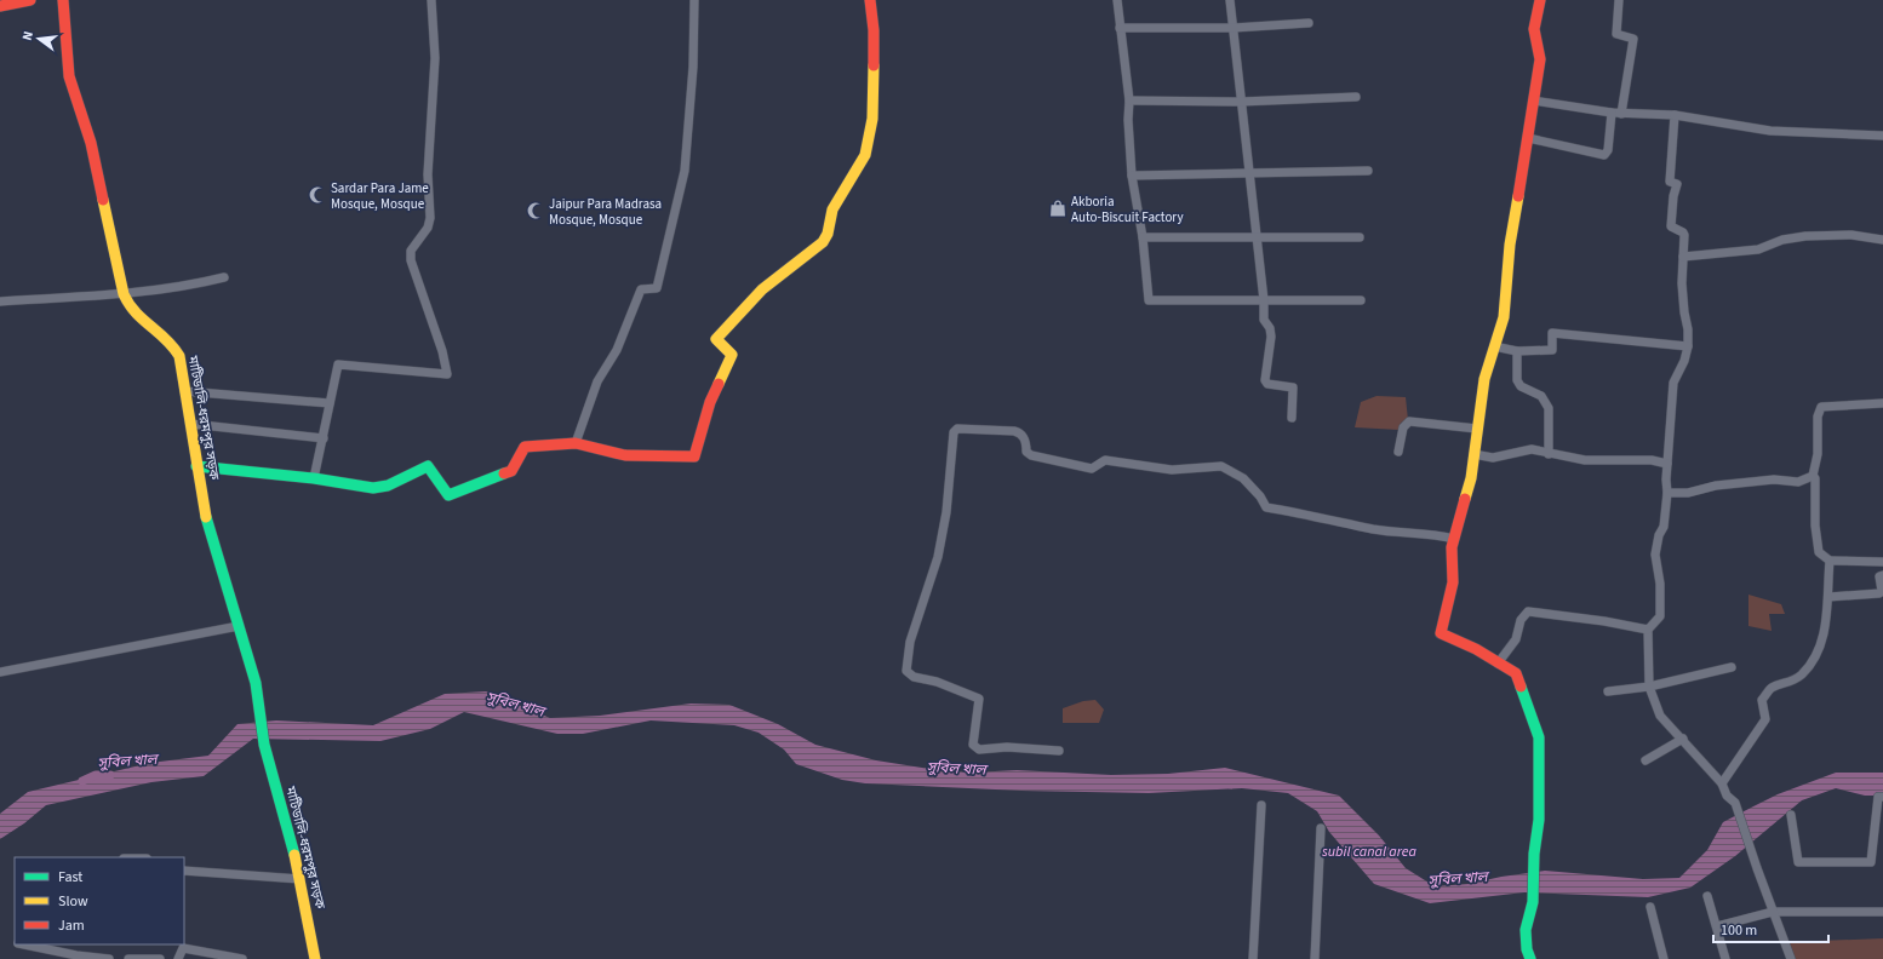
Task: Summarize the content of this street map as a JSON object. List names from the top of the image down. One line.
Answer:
{"streets":{"main road":["মাটিডালি-ধরমপুর সড়ক"]},"water":["সুবিল খাল","subil canal area"],"places":{"mosque":["Sardar Para Jame Mosque, Mosque","Jaipur Para Madrasa Mosque, Mosque"],"shop":["Akboria Auto-Biscuit Factory"]},"legend":["Fast","Slow","Jam"],"scale_bar":"100 m","north":"left"}
